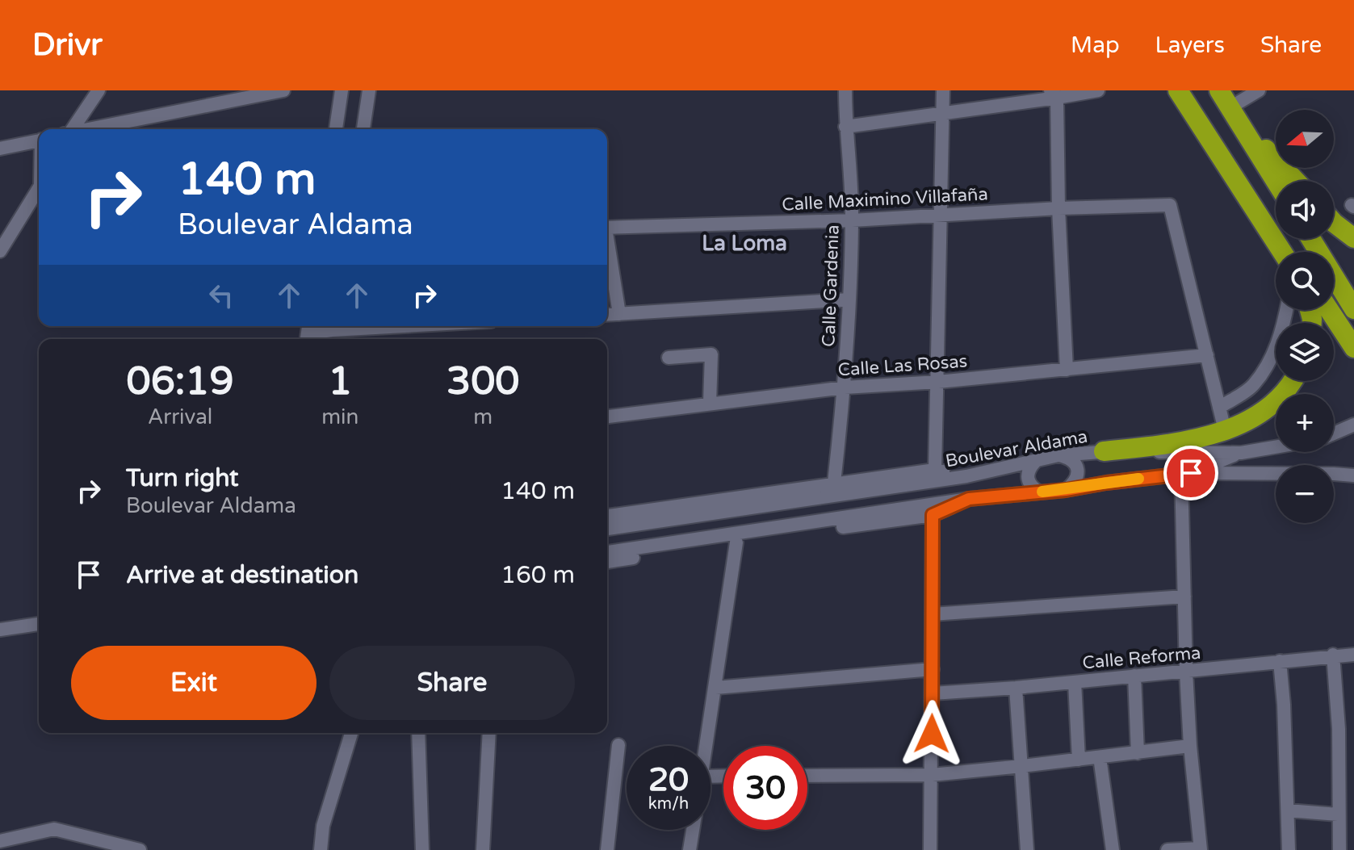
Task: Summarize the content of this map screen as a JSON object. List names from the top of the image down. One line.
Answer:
{"streets":{"street":["Calle Maximino Villafaña","Calle Gardenia","Calle Las Rosas","Boulevar Aldama","Calle Reforma"]},"crossings":[["Calle Maximino Villafaña","Calle Gardenia"],["Calle Maximino Villafaña","Calle Las Rosas"],["Calle Gardenia","Calle Las Rosas"]],"districts":["La Loma"],"north":"left","page":{"header":"Drivr","nav":["Map","Layers","Share"],"map_buttons":["+","−"],"turn":["140 m","Boulevar Aldama"],"eta":["06:19","Arrival","1","min","300","m"],"list":[{"name":"Turn right","note":"Boulevar Aldama","value":"140 m"},{"name":"Arrive at destination","value":"160 m"}],"buttons":["Exit","Share"],"speed":"20 km/h","limit":"30"}}
